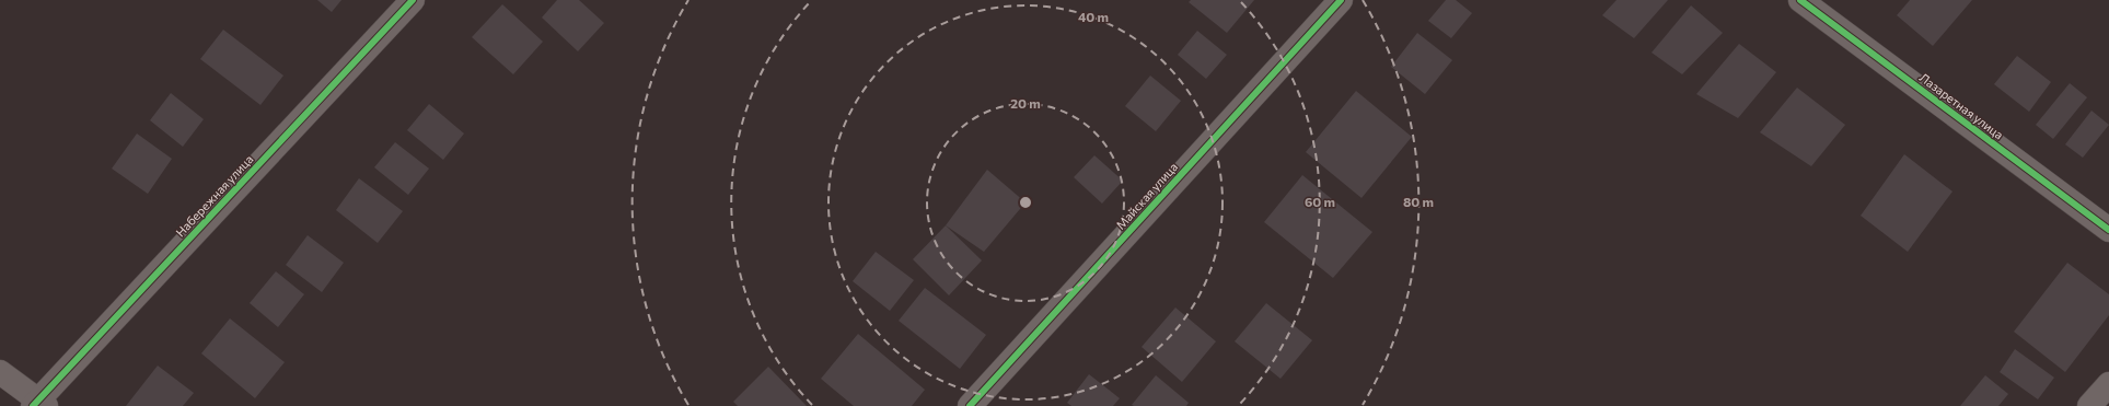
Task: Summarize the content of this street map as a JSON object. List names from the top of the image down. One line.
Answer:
{"streets":{"street":["Лазаретная улица","Набережная улица","Майская улица"]},"rings":["40 m","20 m","60 m","80 m"]}
